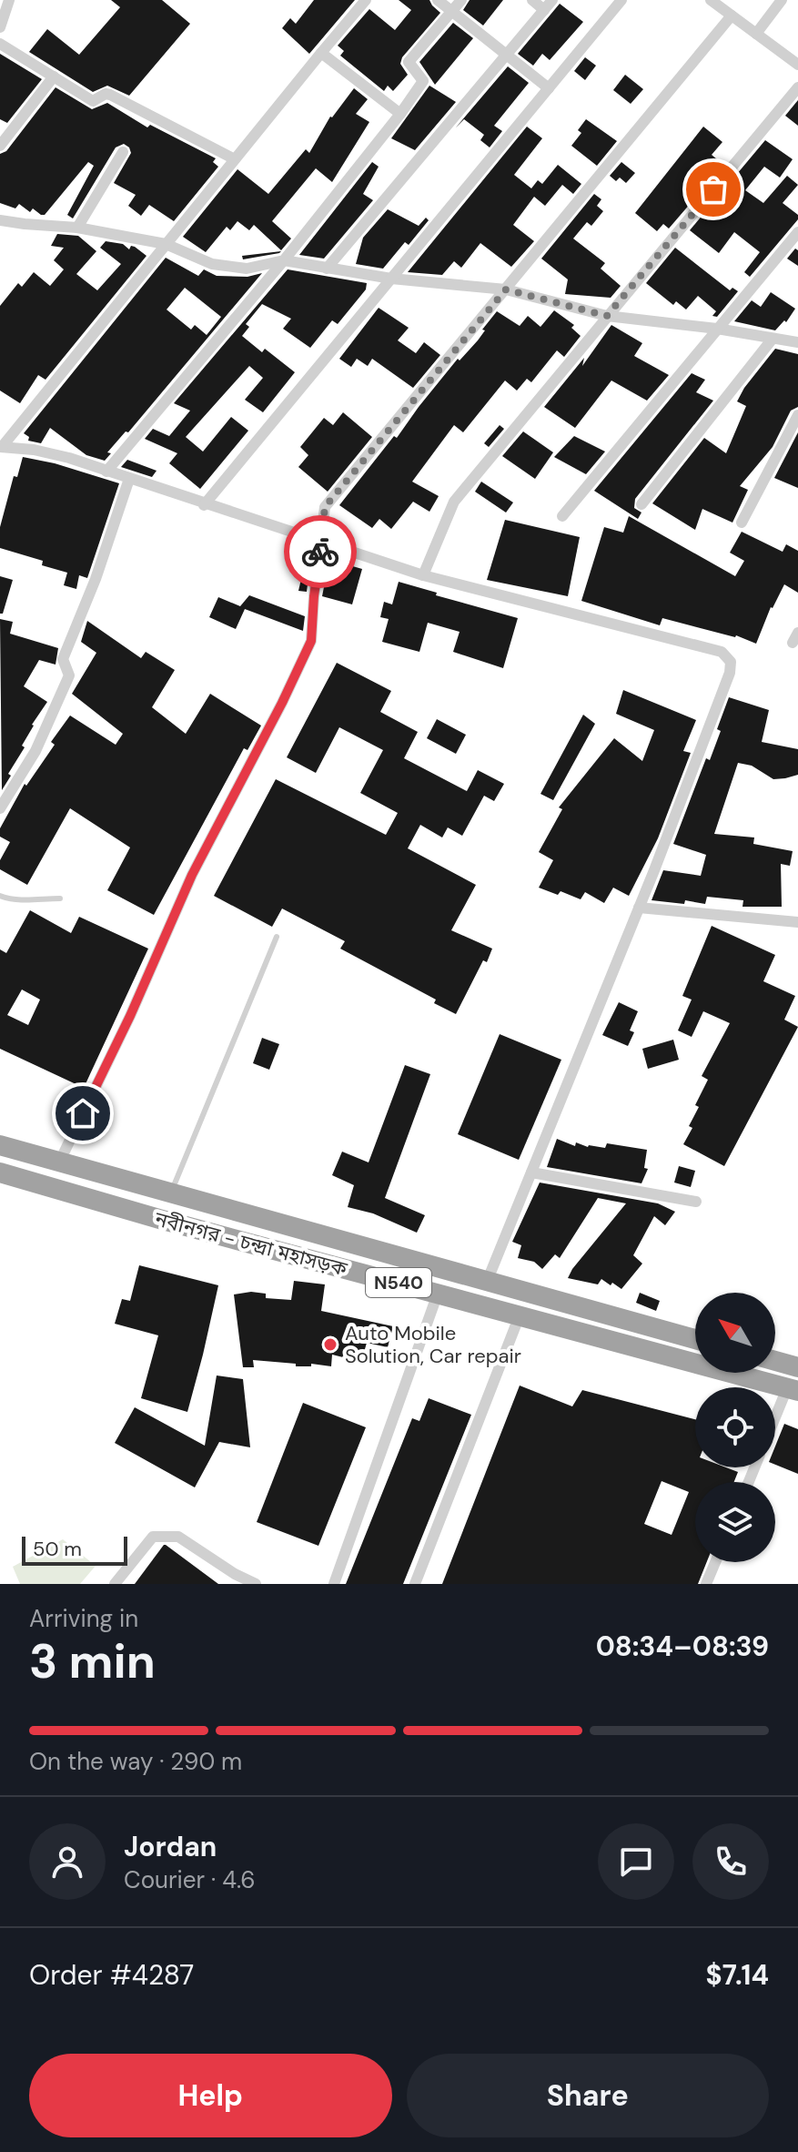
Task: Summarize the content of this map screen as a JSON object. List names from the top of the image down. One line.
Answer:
{"streets":{"highway":["নবীনগর - চন্দ্রা মহাসড়ক","N540"]},"places":["Auto Mobile Solution, Car repair"],"scale_bar":"50 m","north":"top left","page":{"scale":"50 m","heading":["3 min","Arriving in","08:34–08:39"],"panel":["Jordan","Courier · 4.6","Order #4287","$7.14"],"bar":"On the way · 290 m","buttons":["Help","Share"]}}
